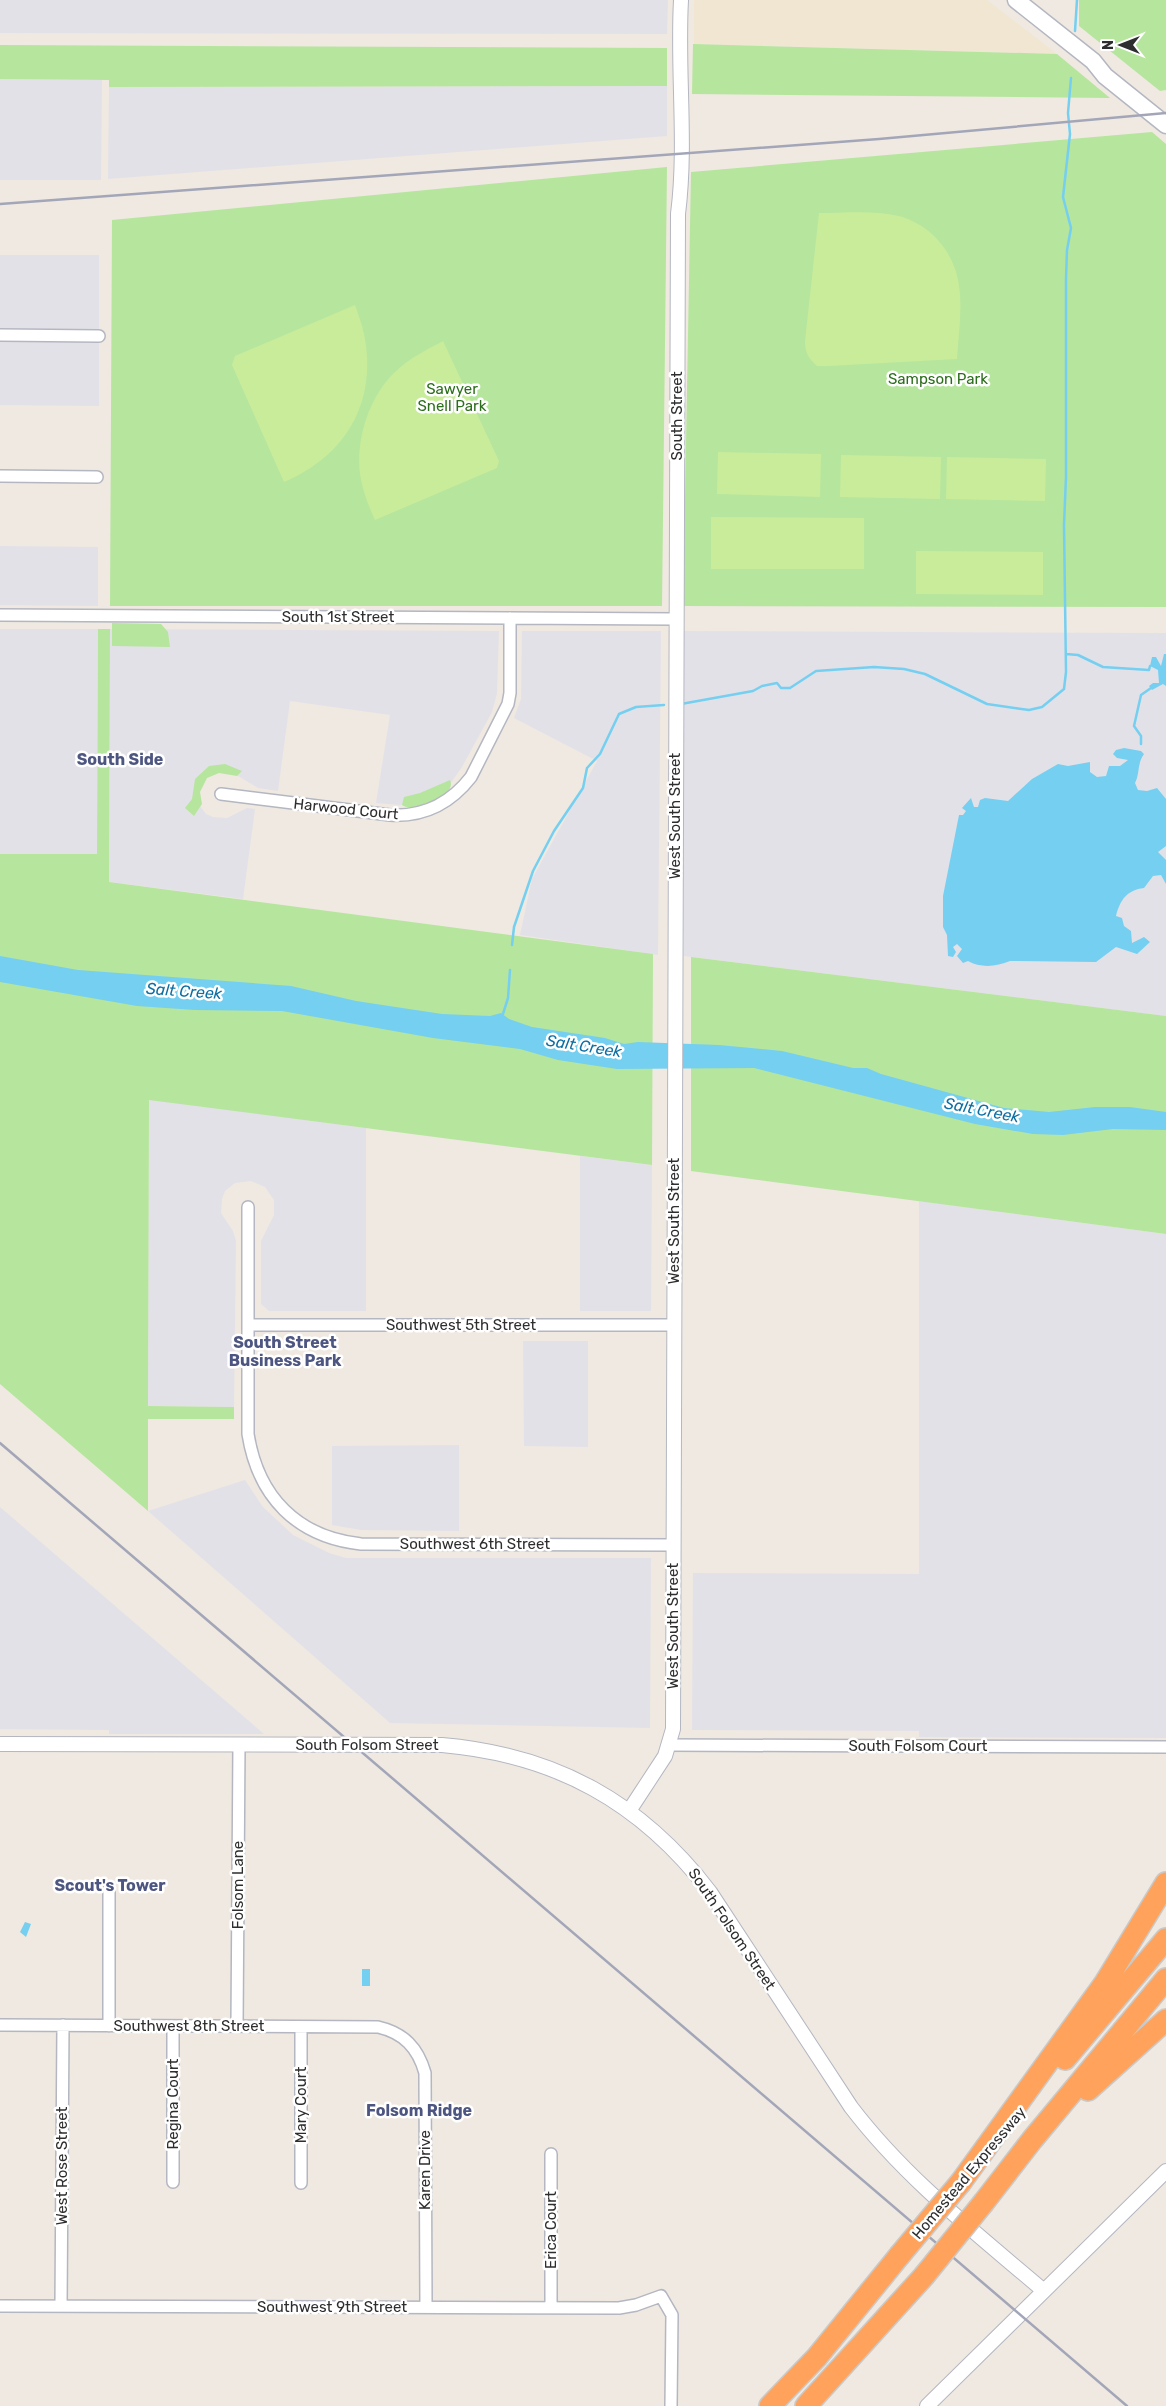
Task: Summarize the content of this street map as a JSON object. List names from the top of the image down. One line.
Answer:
{"streets":{"highway":["Homestead Expressway"],"street":["South Street","South 1st Street","Harwood Court","West South Street","Southwest 5th Street","Southwest 6th Street","South Folsom Street","South Folsom Court","Folsom Lane","Southwest 8th Street","Regina Court","Mary Court","West Rose Street","Karen Drive","Erica Court","Southwest 9th Street"]},"crossings":[["South Street","South 1st Street"],["South Street","West South Street"],["South 1st Street","Harwood Court"],["South 1st Street","West South Street"],["West South Street","Southwest 5th Street"],["West South Street","Southwest 6th Street"],["West South Street","South Folsom Street"],["West South Street","South Folsom Court"],["Southwest 5th Street","Southwest 6th Street"],["South Folsom Street","Folsom Lane"],["Folsom Lane","Southwest 8th Street"],["Southwest 8th Street","Regina Court"],["Southwest 8th Street","Mary Court"],["Southwest 8th Street","West Rose Street"],["Southwest 8th Street","Karen Drive"],["West Rose Street","Southwest 9th Street"],["Karen Drive","Southwest 9th Street"],["Erica Court","Southwest 9th Street"]],"districts":["South Side","South Street Business Park","Scout's Tower","Folsom Ridge"],"water":["Salt Creek"],"parks":["Sampson Park","Sawyer Snell Park"],"north":"left"}
